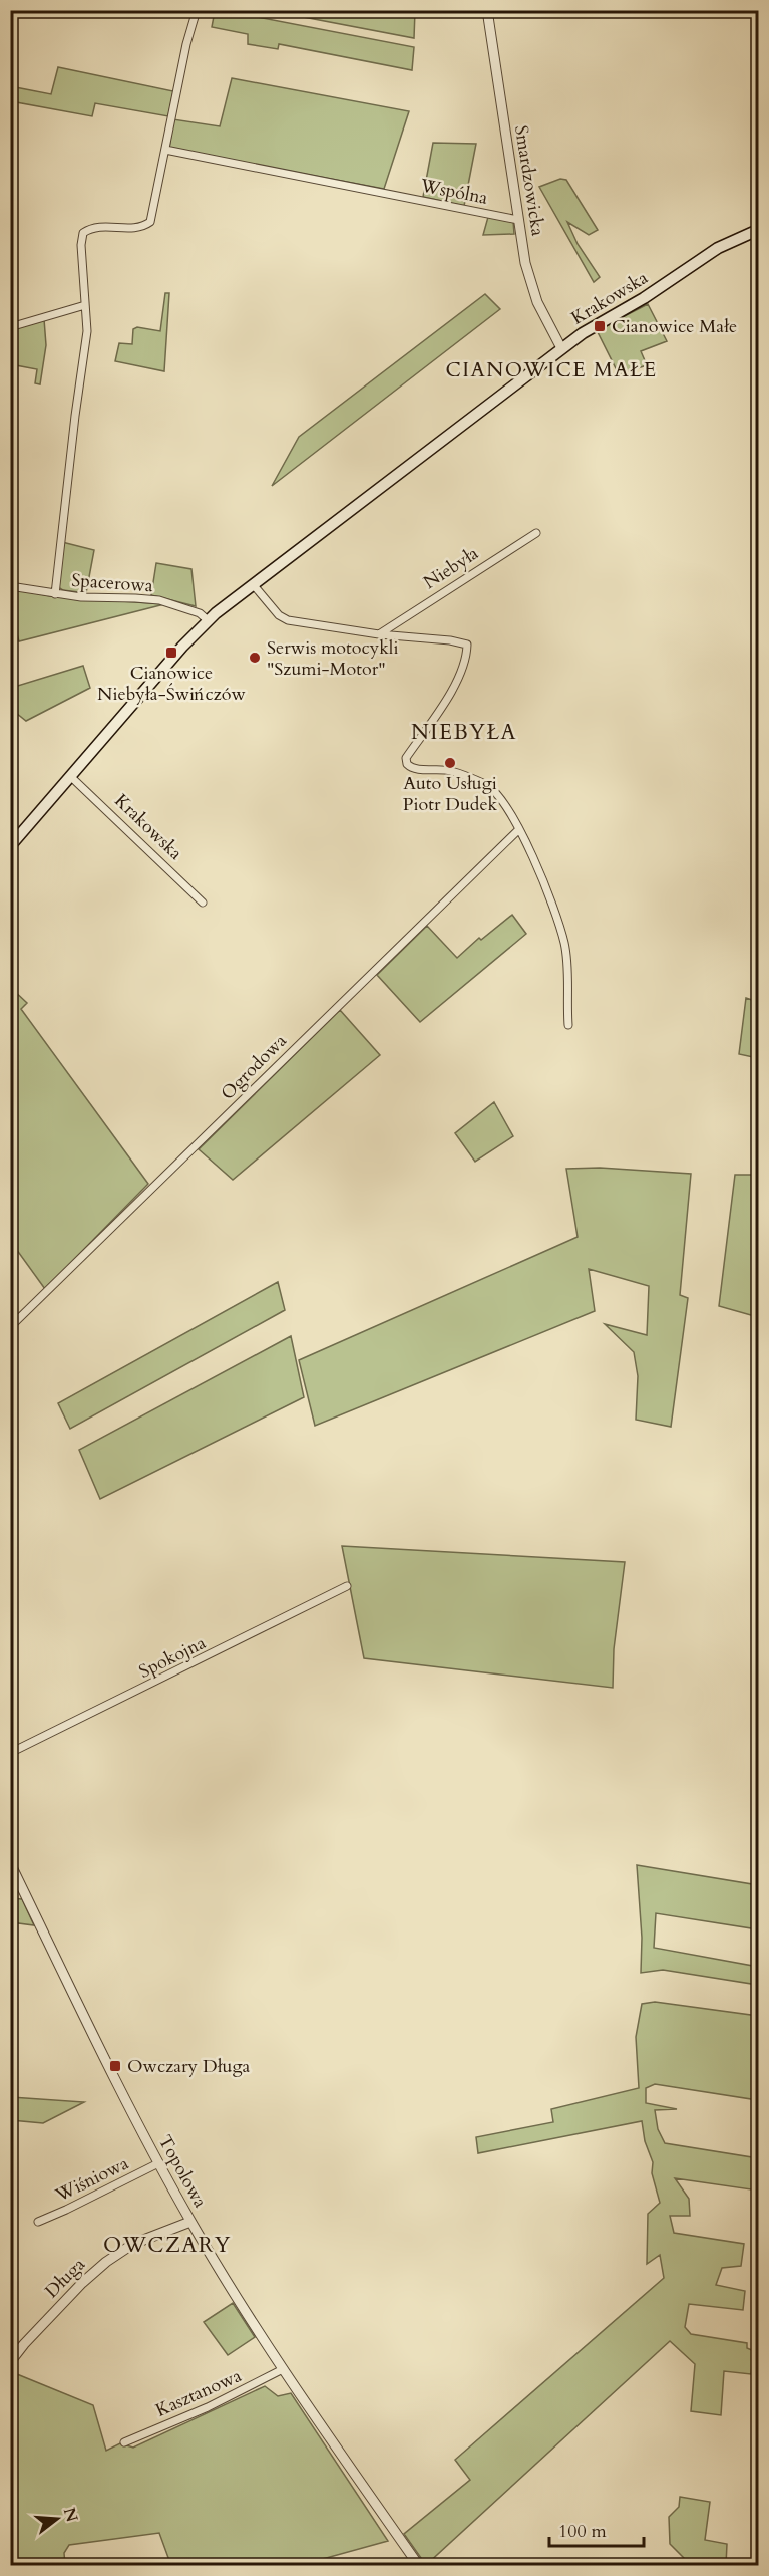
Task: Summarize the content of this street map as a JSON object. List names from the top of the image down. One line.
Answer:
{"streets":{"main road":["Krakowska"],"street":["Smardzowicka","Wspólna","Niebyła","Spacerowa","Ogrodowa","Spokojna","Topolowa","Wiśniowa","Długa","Kasztanowa"]},"crossings":[["Smardzowicka","Wspólna"],["Smardzowicka","Krakowska"],["Topolowa","Wiśniowa"],["Topolowa","Długa"],["Topolowa","Kasztanowa"]],"districts":["CIANOWICE MAŁE","NIEBYŁA","OWCZARY"],"places":{"transit":["Cianowice Małe","Cianowice Niebyła-Świńczów","Owczary Długa"],"other":["Serwis motocykli \"Szumi-Motor\"","Auto Usługi Piotr Dudek"]},"scale_bar":"100 m","north":"right"}
